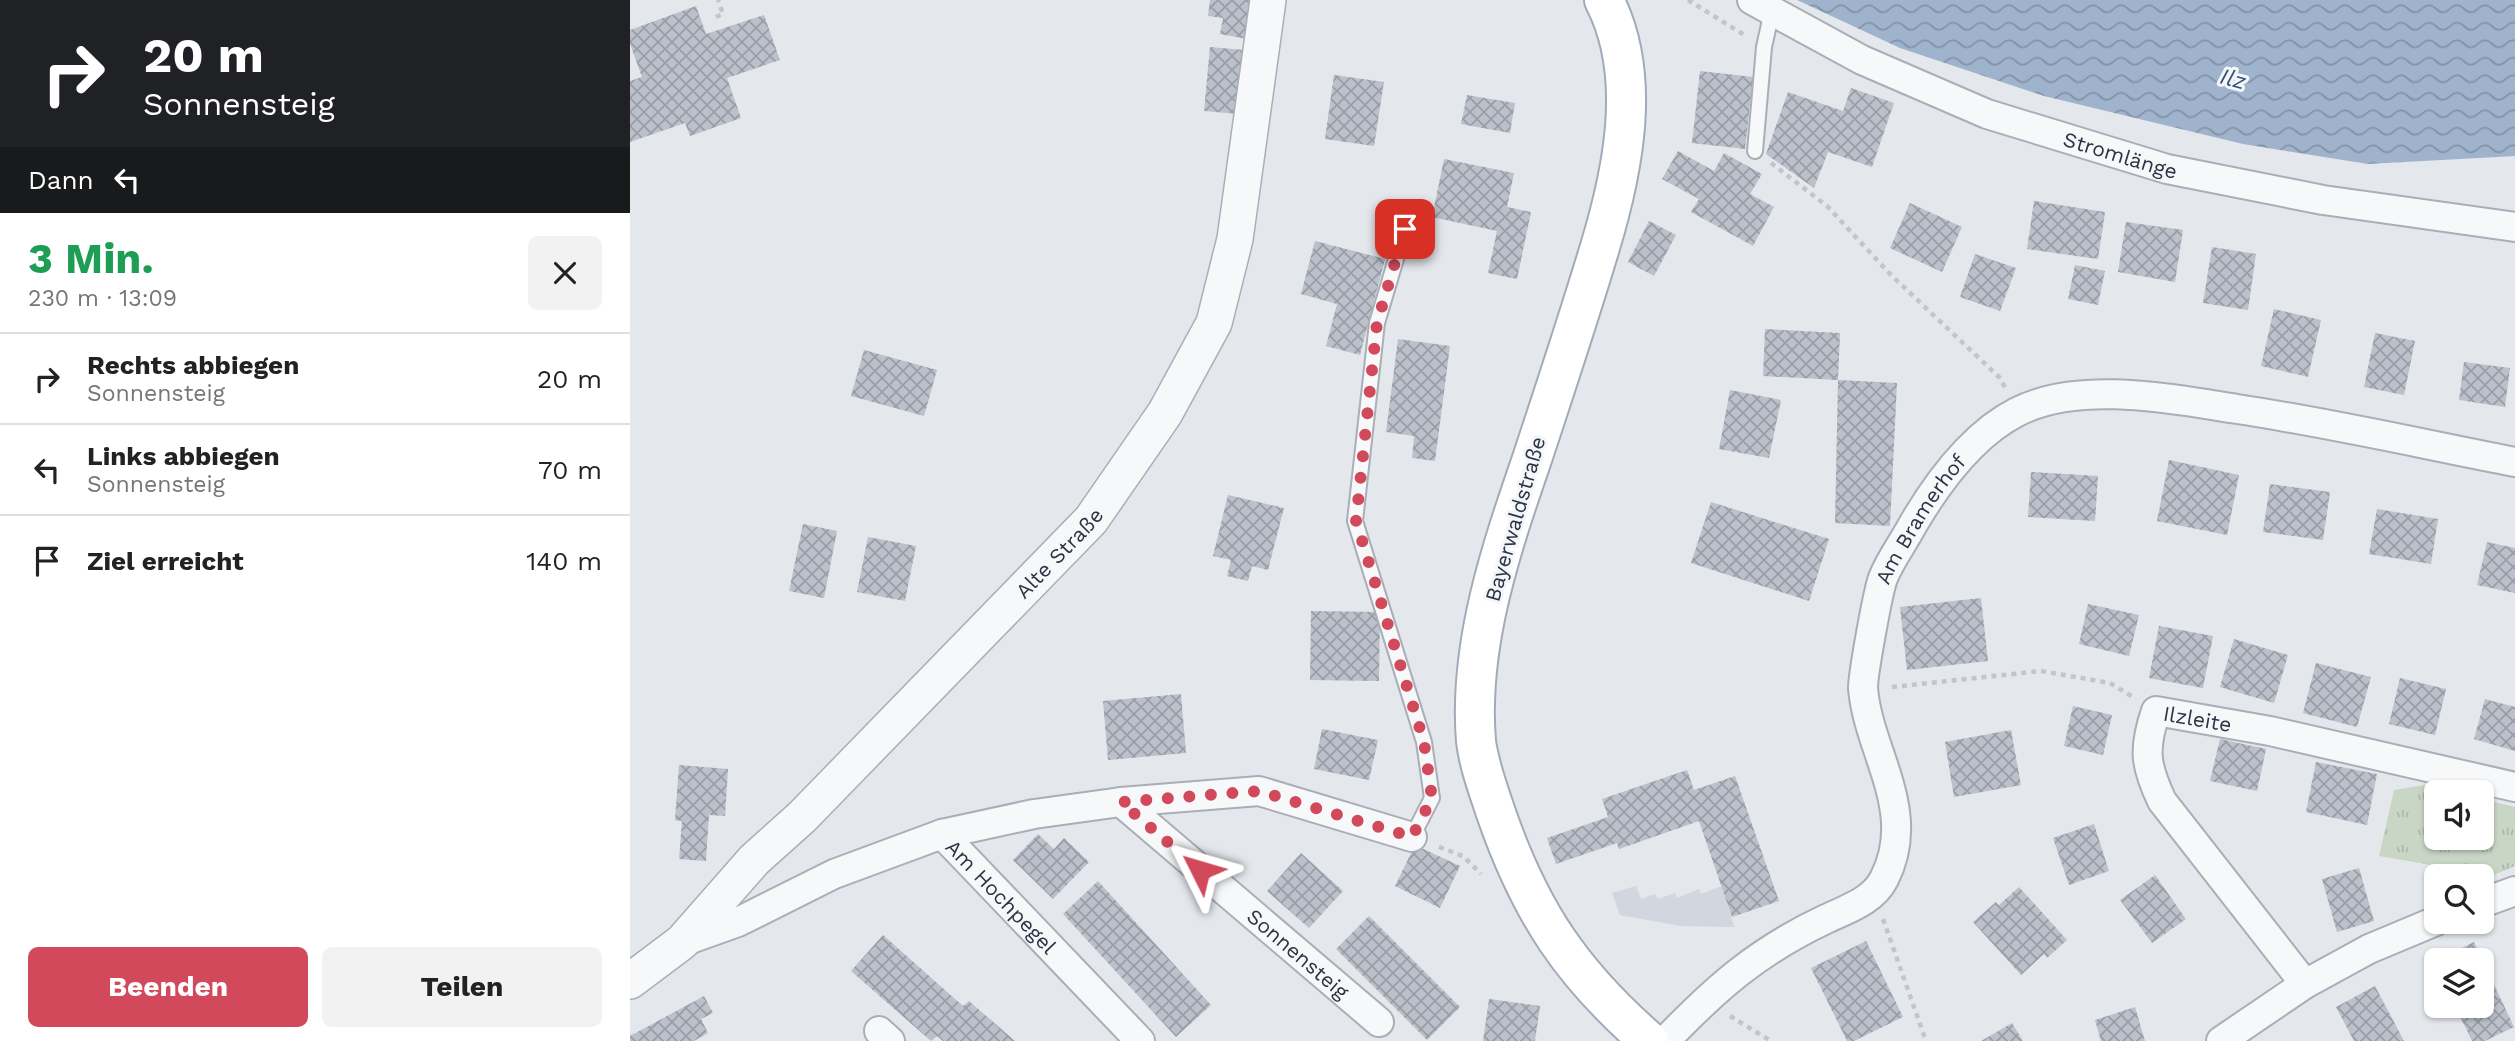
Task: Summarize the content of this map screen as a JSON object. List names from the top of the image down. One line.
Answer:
{"streets":{"main road":["Bayerwaldstraße"],"street":["Stromlänge","Am Bramerhof","Alte Straße","Ilzleite","Am Hochpegel","Sonnensteig"]},"crossings":[["Alte Straße","Am Hochpegel"]],"water":["Ilz"],"page":{"turn":["20 m","Sonnensteig"],"then":"Dann","heading":["3 Min.","230 m · 13:09"],"list":[{"name":"Rechts abbiegen","note":"Sonnensteig","value":"20 m"},{"name":"Links abbiegen","note":"Sonnensteig","value":"70 m"},{"name":"Ziel erreicht","value":"140 m"}],"buttons":["Beenden","Teilen"]}}
